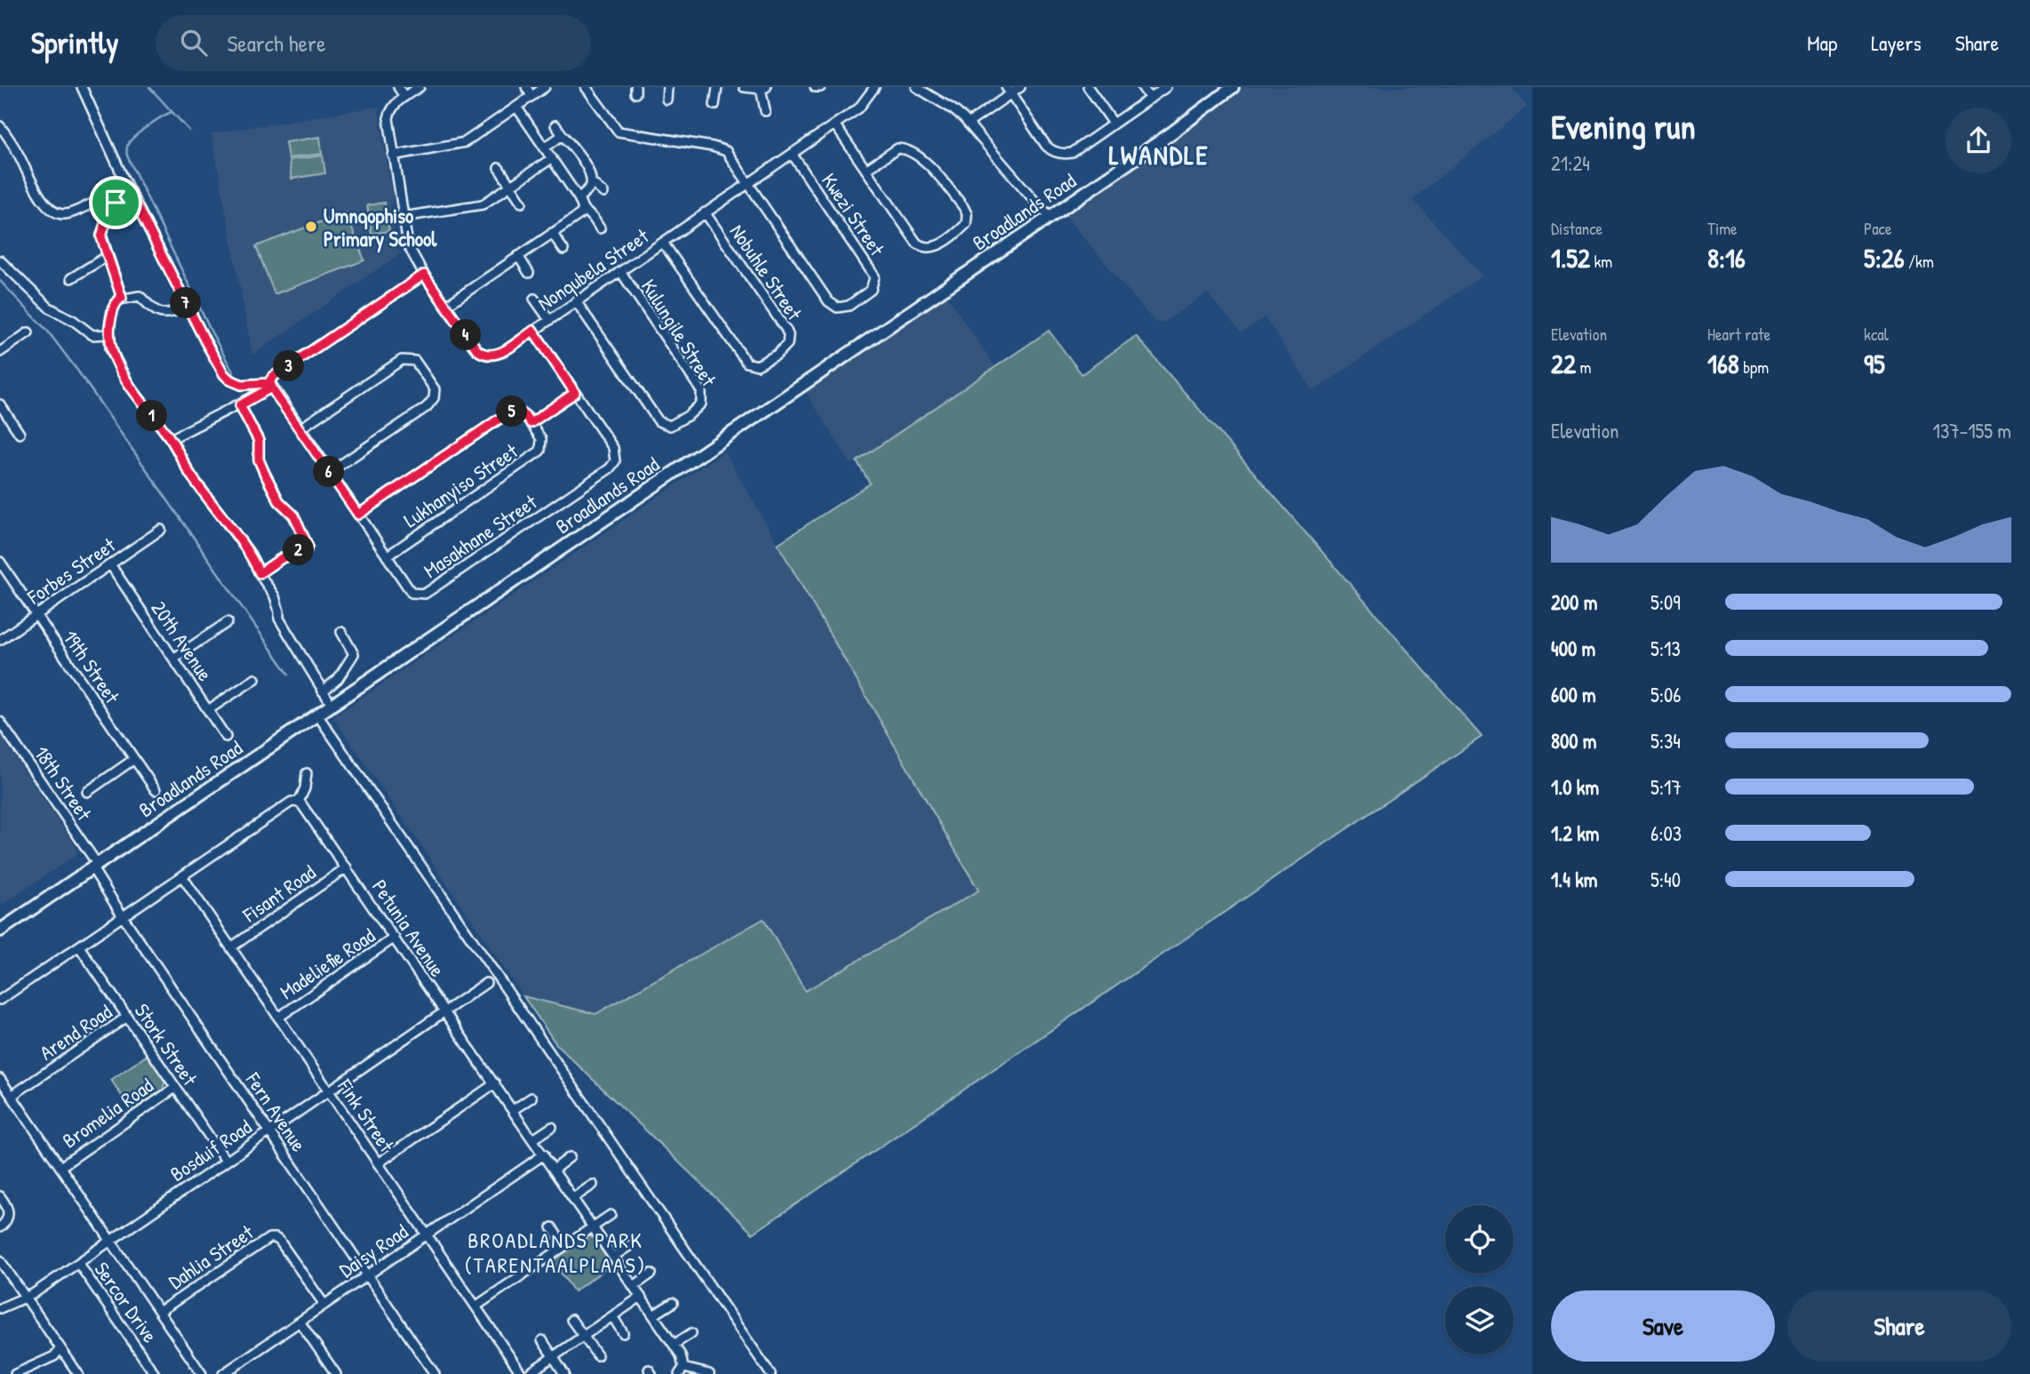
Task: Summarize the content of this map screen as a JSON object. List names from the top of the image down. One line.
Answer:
{"streets":{"main road":["Broadlands Road"],"street":["Kwezi Street","Nonqubela Street","Nobuhle Street","Kulungile Street","Lukhanyiso Street","Masakhane Street","Forbes Street","20th Avenue","19th Street","18th Street","Fisant Road","Petunia Avenue","Madeliefie Road","Arend Road","Stork Street","Fern Avenue","Bromelia Road","Fink Street","Bosduif Road","Daisy Road","Dahlia Street","Sercor Drive"]},"crossings":[["Broadlands Road","18th Street"],["Broadlands Road","Fern Avenue"],["Kwezi Street","Nonqubela Street"],["Nonqubela Street","Nobuhle Street"],["Nonqubela Street","Kulungile Street"],["Nonqubela Street","Masakhane Street"],["Lukhanyiso Street","Masakhane Street"],["Forbes Street","20th Avenue"],["Forbes Street","19th Street"],["18th Street","Fern Avenue"],["Fisant Road","Petunia Avenue"],["Fisant Road","Fink Street"],["Petunia Avenue","Madeliefie Road"],["Petunia Avenue","Bosduif Road"],["Petunia Avenue","Daisy Road"],["Madeliefie Road","Fink Street"],["Arend Road","Stork Street"],["Stork Street","Bromelia Road"],["Stork Street","Bosduif Road"],["Fern Avenue","Bosduif Road"],["Fern Avenue","Daisy Road"],["Fink Street","Bosduif Road"],["Fink Street","Daisy Road"],["Bosduif Road","Sercor Drive"],["Daisy Road","Dahlia Street"]],"districts":["LWANDLE","BROADLANDS PARK (TARENTAALPLAAS)"],"places":["Umnqophiso Primary School"],"page":{"header":"Sprintly","search":"Search here","nav":["Map","Layers","Share"],"heading":["Evening run","21:24"],"stats":[["Distance","1.52 km"],["Time","8:16"],["Pace","5:26 /km"],["Elevation","22 m"],["Heart rate","168 bpm"],["kcal","95"]],"pins":["7","4","3","5","1","6","2"],"chart":["Elevation","137–155 m"],"list":[{"name":"200 m","note":"5:09"},{"name":"400 m","note":"5:13"},{"name":"600 m","note":"5:06"},{"name":"800 m","note":"5:34"},{"name":"1.0 km","note":"5:17"},{"name":"1.2 km","note":"6:03"},{"name":"1.4 km","note":"5:40"}],"buttons":["Save","Share"]}}
